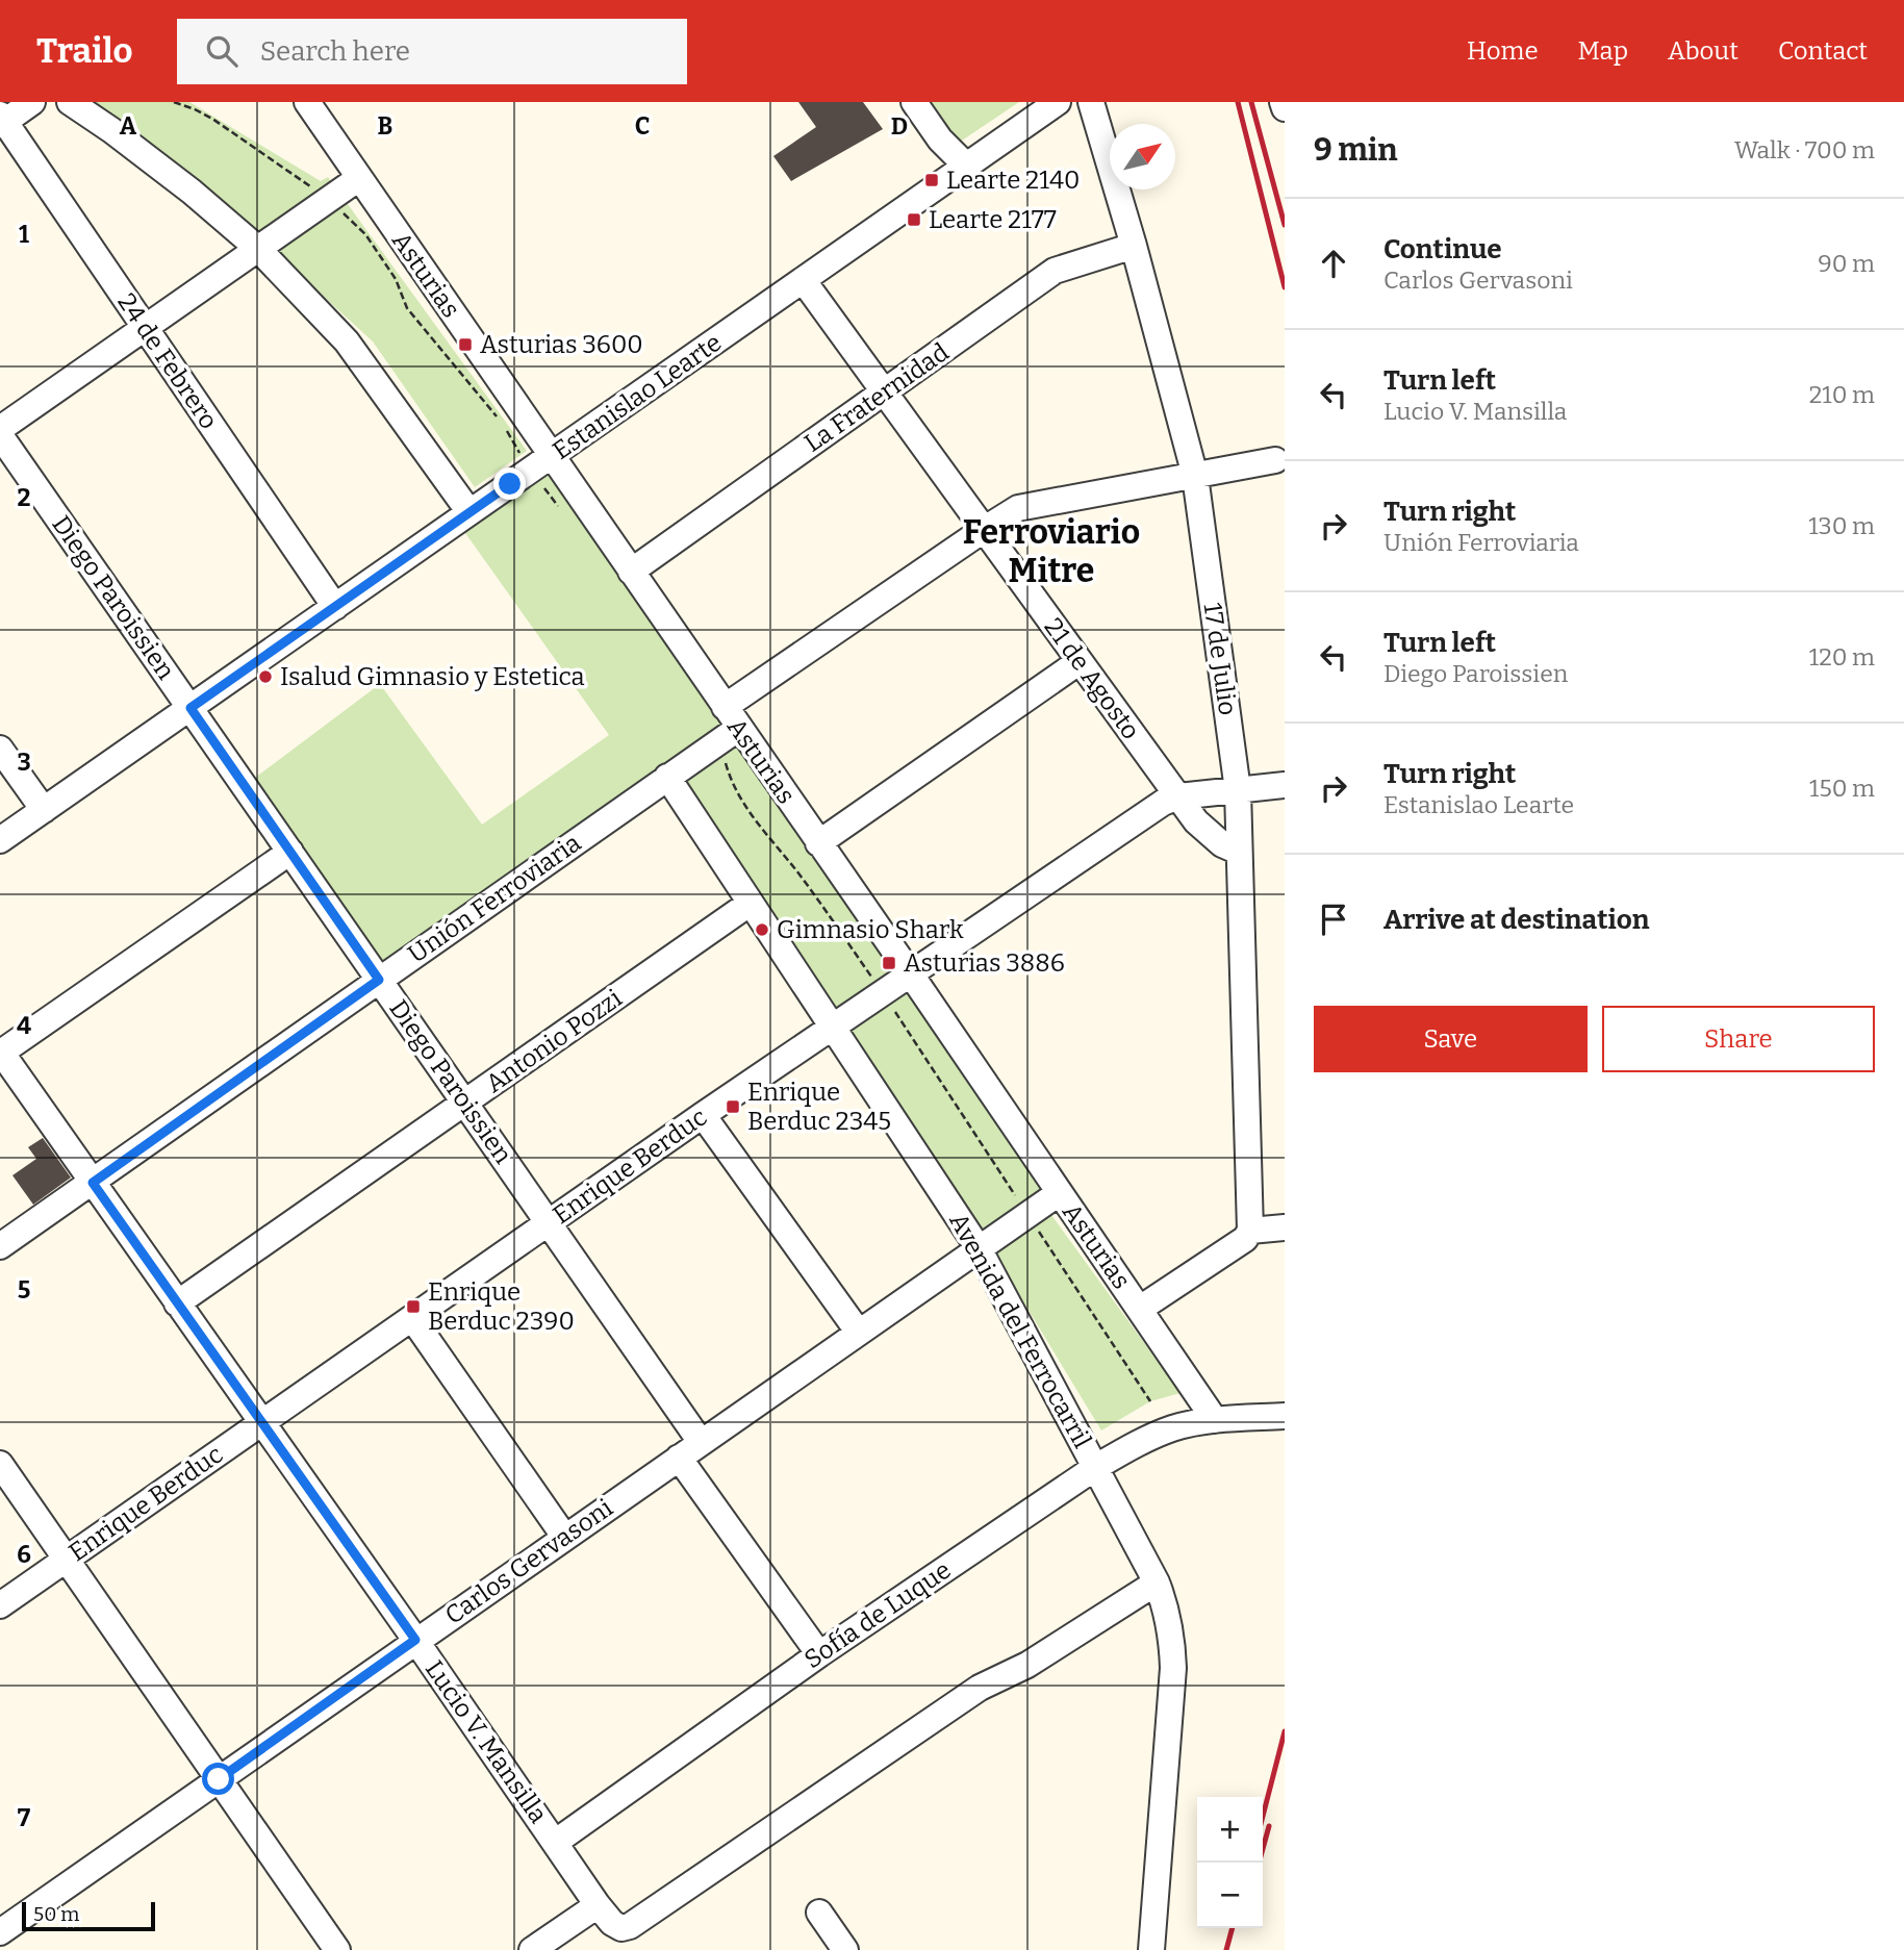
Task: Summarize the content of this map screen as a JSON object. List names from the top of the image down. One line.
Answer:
{"streets":{"street":["Asturias","24 de Febrero","Estanislao Learte","La Fraternidad","Diego Paroissien","17 de Julio","21 de Agosto","Unión Ferroviaria","Antonio Pozzi","Enrique Berduc","Avenida del Ferrocarril","Carlos Gervasoni","Sofía de Luque","Lucio V. Mansilla"]},"crossings":[["Asturias","Estanislao Learte"],["Asturias","La Fraternidad"],["Asturias","Unión Ferroviaria"],["Asturias","Enrique Berduc"],["Asturias","Carlos Gervasoni"],["Asturias","Sofía de Luque"],["24 de Febrero","Estanislao Learte"],["Estanislao Learte","Diego Paroissien"],["Estanislao Learte","21 de Agosto"],["La Fraternidad","17 de Julio"],["La Fraternidad","21 de Agosto"],["Diego Paroissien","Unión Ferroviaria"],["Diego Paroissien","Antonio Pozzi"],["Diego Paroissien","Enrique Berduc"],["Diego Paroissien","Carlos Gervasoni"],["17 de Julio","21 de Agosto"],["17 de Julio","Unión Ferroviaria"],["17 de Julio","Enrique Berduc"],["21 de Agosto","Unión Ferroviaria"],["21 de Agosto","Enrique Berduc"],["Unión Ferroviaria","Avenida del Ferrocarril"],["Unión Ferroviaria","Lucio V. Mansilla"],["Antonio Pozzi","Avenida del Ferrocarril"],["Antonio Pozzi","Lucio V. Mansilla"],["Enrique Berduc","Avenida del Ferrocarril"],["Enrique Berduc","Lucio V. Mansilla"],["Avenida del Ferrocarril","Carlos Gervasoni"],["Avenida del Ferrocarril","Sofía de Luque"],["Avenida del Ferrocarril","Lucio V. Mansilla"],["Carlos Gervasoni","Lucio V. Mansilla"],["Sofía de Luque","Lucio V. Mansilla"]],"districts":["Ferroviario Mitre"],"places":{"transit":["Learte 2140","Learte 2177","Asturias 3600","Asturias 3886","Enrique Berduc 2345","Enrique Berduc 2390"],"other":["Isalud Gimnasio y Estetica","Gimnasio Shark"]},"scale_bar":"50 m","north":"top right","page":{"header":"Trailo","search":"Search here","nav":["Home","Map","About","Contact"],"heading":["9 min","Walk · 700 m"],"list":[["Continue","Carlos Gervasoni","90 m"],["Turn left","Lucio V. Mansilla","210 m"],["Turn right","Unión Ferroviaria","130 m"],["Turn left","Diego Paroissien","120 m"],["Turn right","Estanislao Learte","150 m"],"Arrive at destination"],"buttons":["Save","Share"],"map_buttons":["+","−"],"scale":"50 m"},"grid":{"columns":["A","B","C","D"],"rows":["1","2","3","4","5","6","7"]}}
